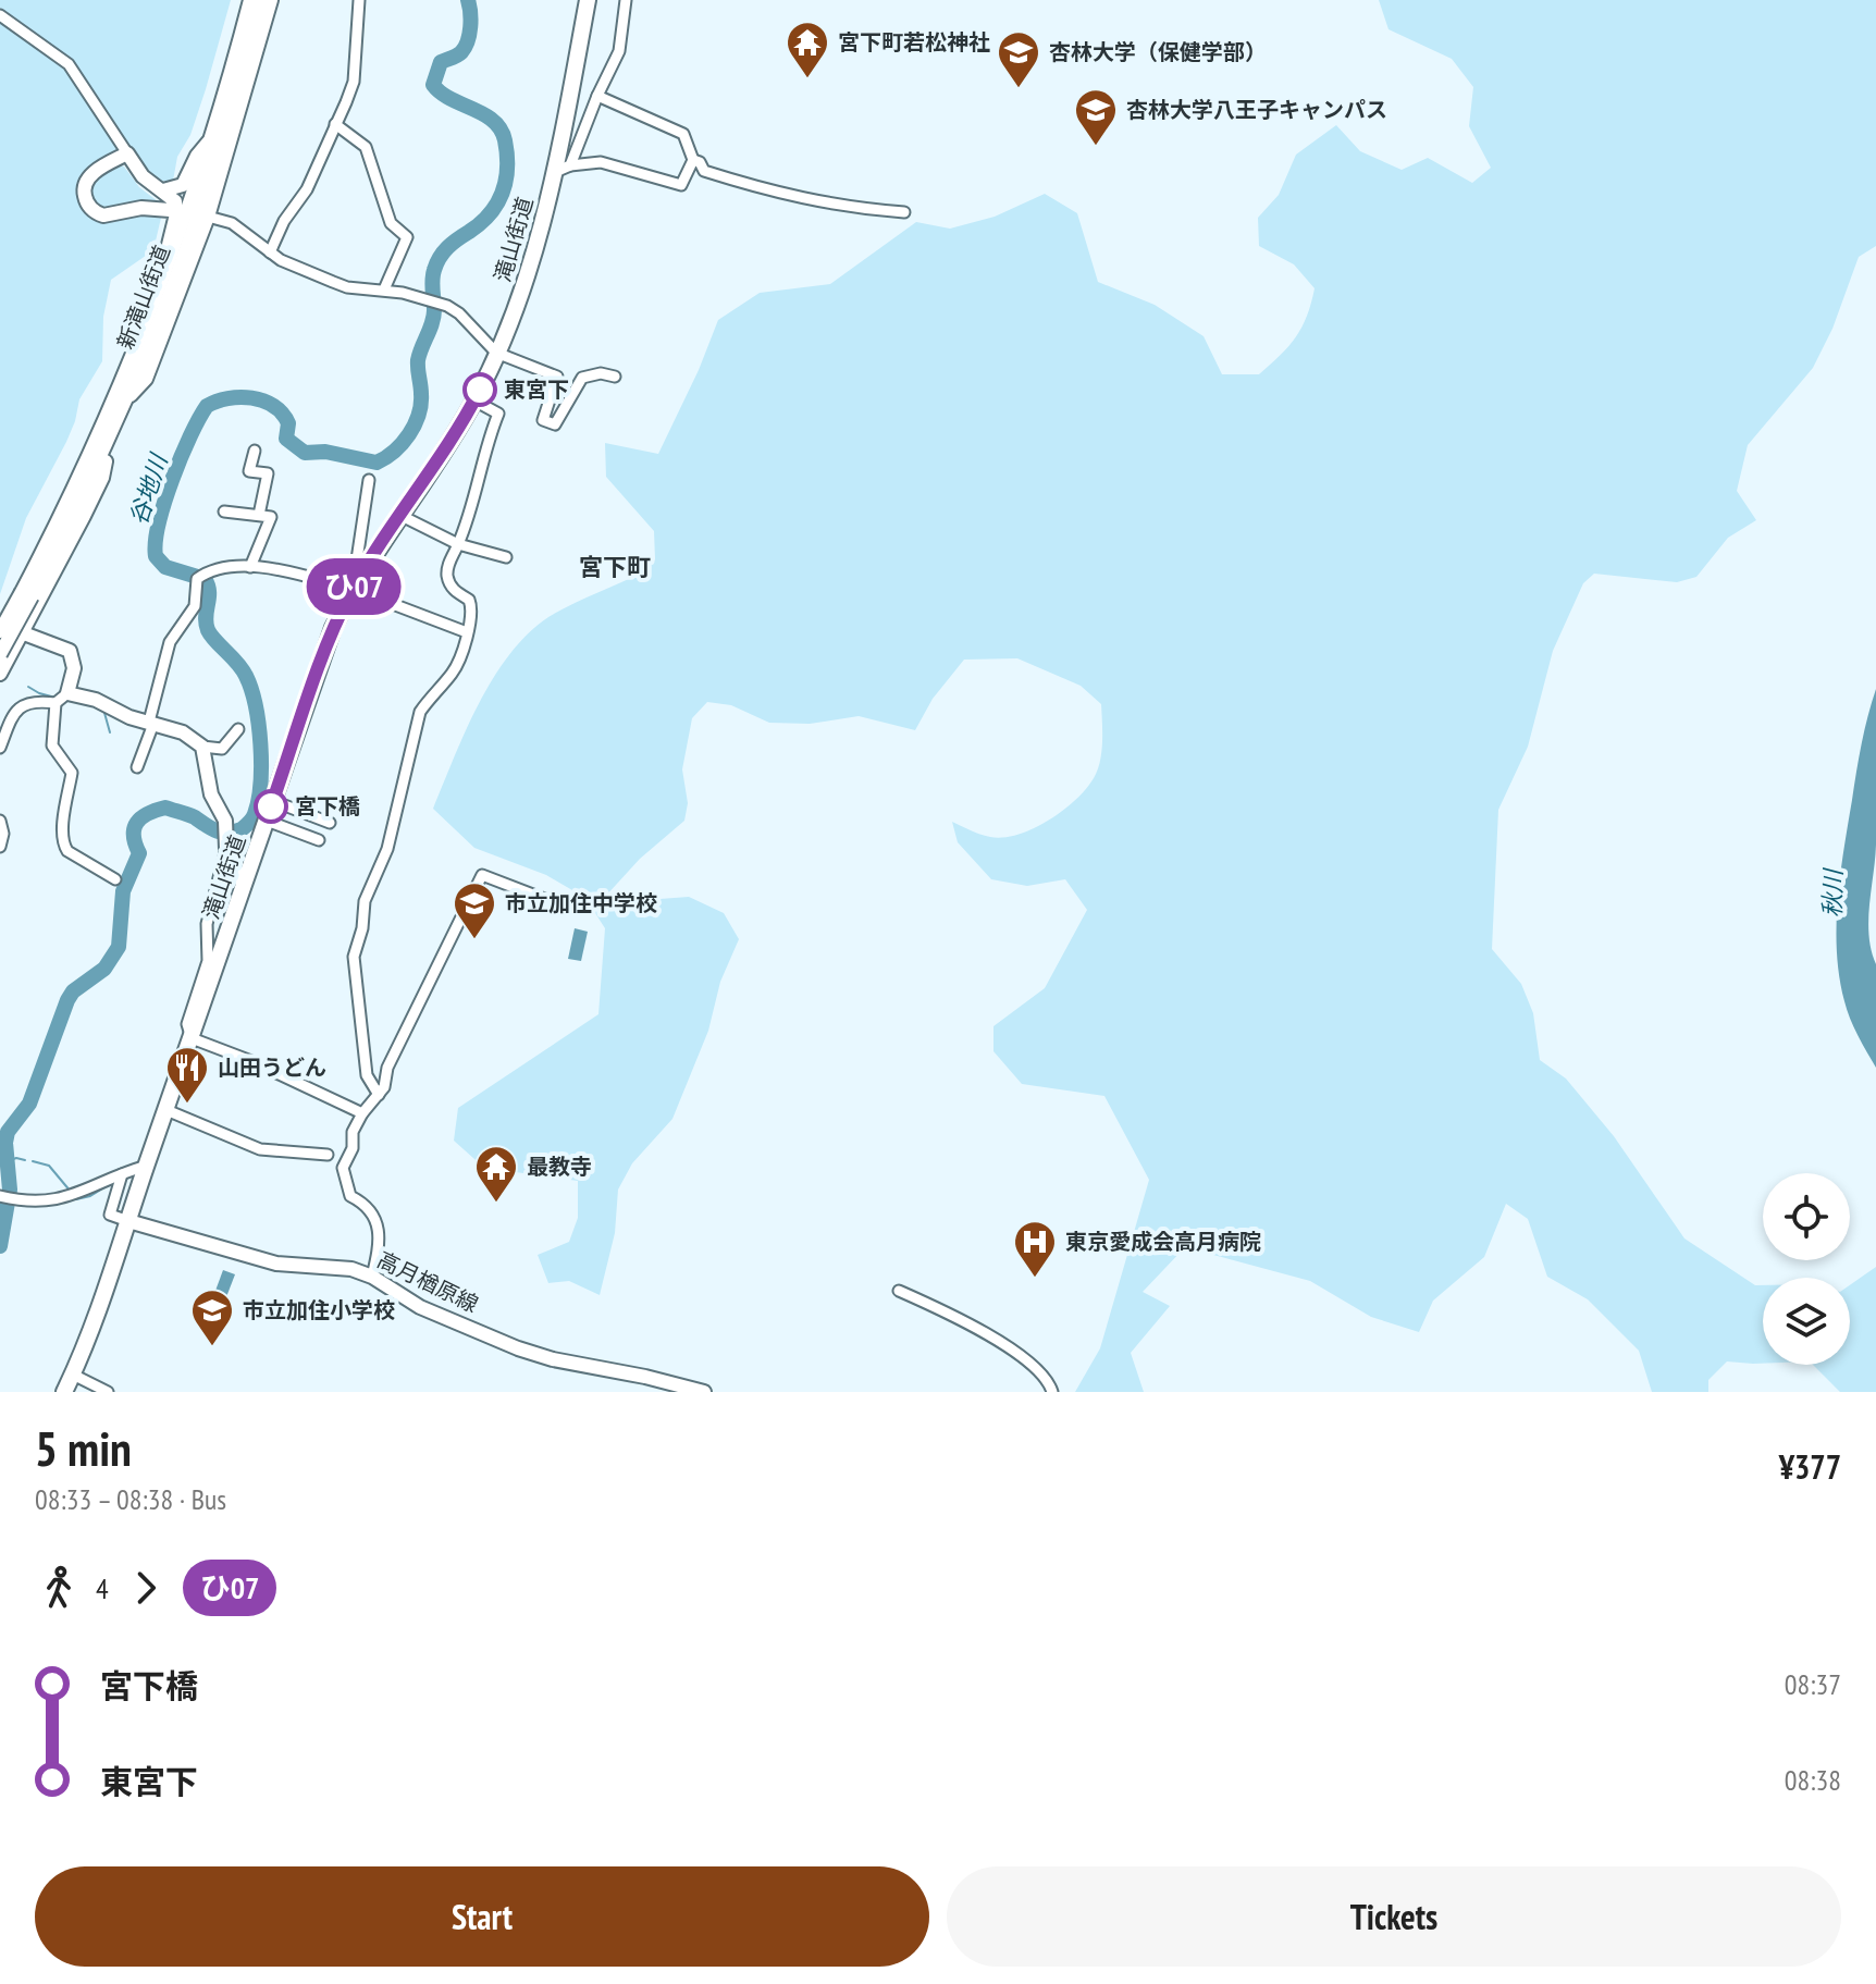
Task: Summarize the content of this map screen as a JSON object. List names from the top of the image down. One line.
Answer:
{"streets":{"highway":["滝山街道"],"main road":["新滝山街道","高月楢原線"]},"crossings":[["滝山街道","高月楢原線"]],"districts":["宮下町"],"water":["谷地川","秋川"],"places":{"temple":["宮下町若松神社","最教寺"],"school or university":["杏林大学（保健学部）","杏林大学八王子キャンパス","市立加住中学校","市立加住小学校"],"other":["東宮下","宮下橋"],"restaurant":["山田うどん"],"hospital":["東京愛成会高月病院"]},"lines":["bus line ひ07"],"page":{"on_map":"ひ07","heading":["5 min","08:33 – 08:38 · Bus","¥377"],"legs":["4","ひ07"],"list":[{"name":"宮下橋","value":"08:37"},{"name":"東宮下","value":"08:38"}],"buttons":["Start","Tickets"]}}
